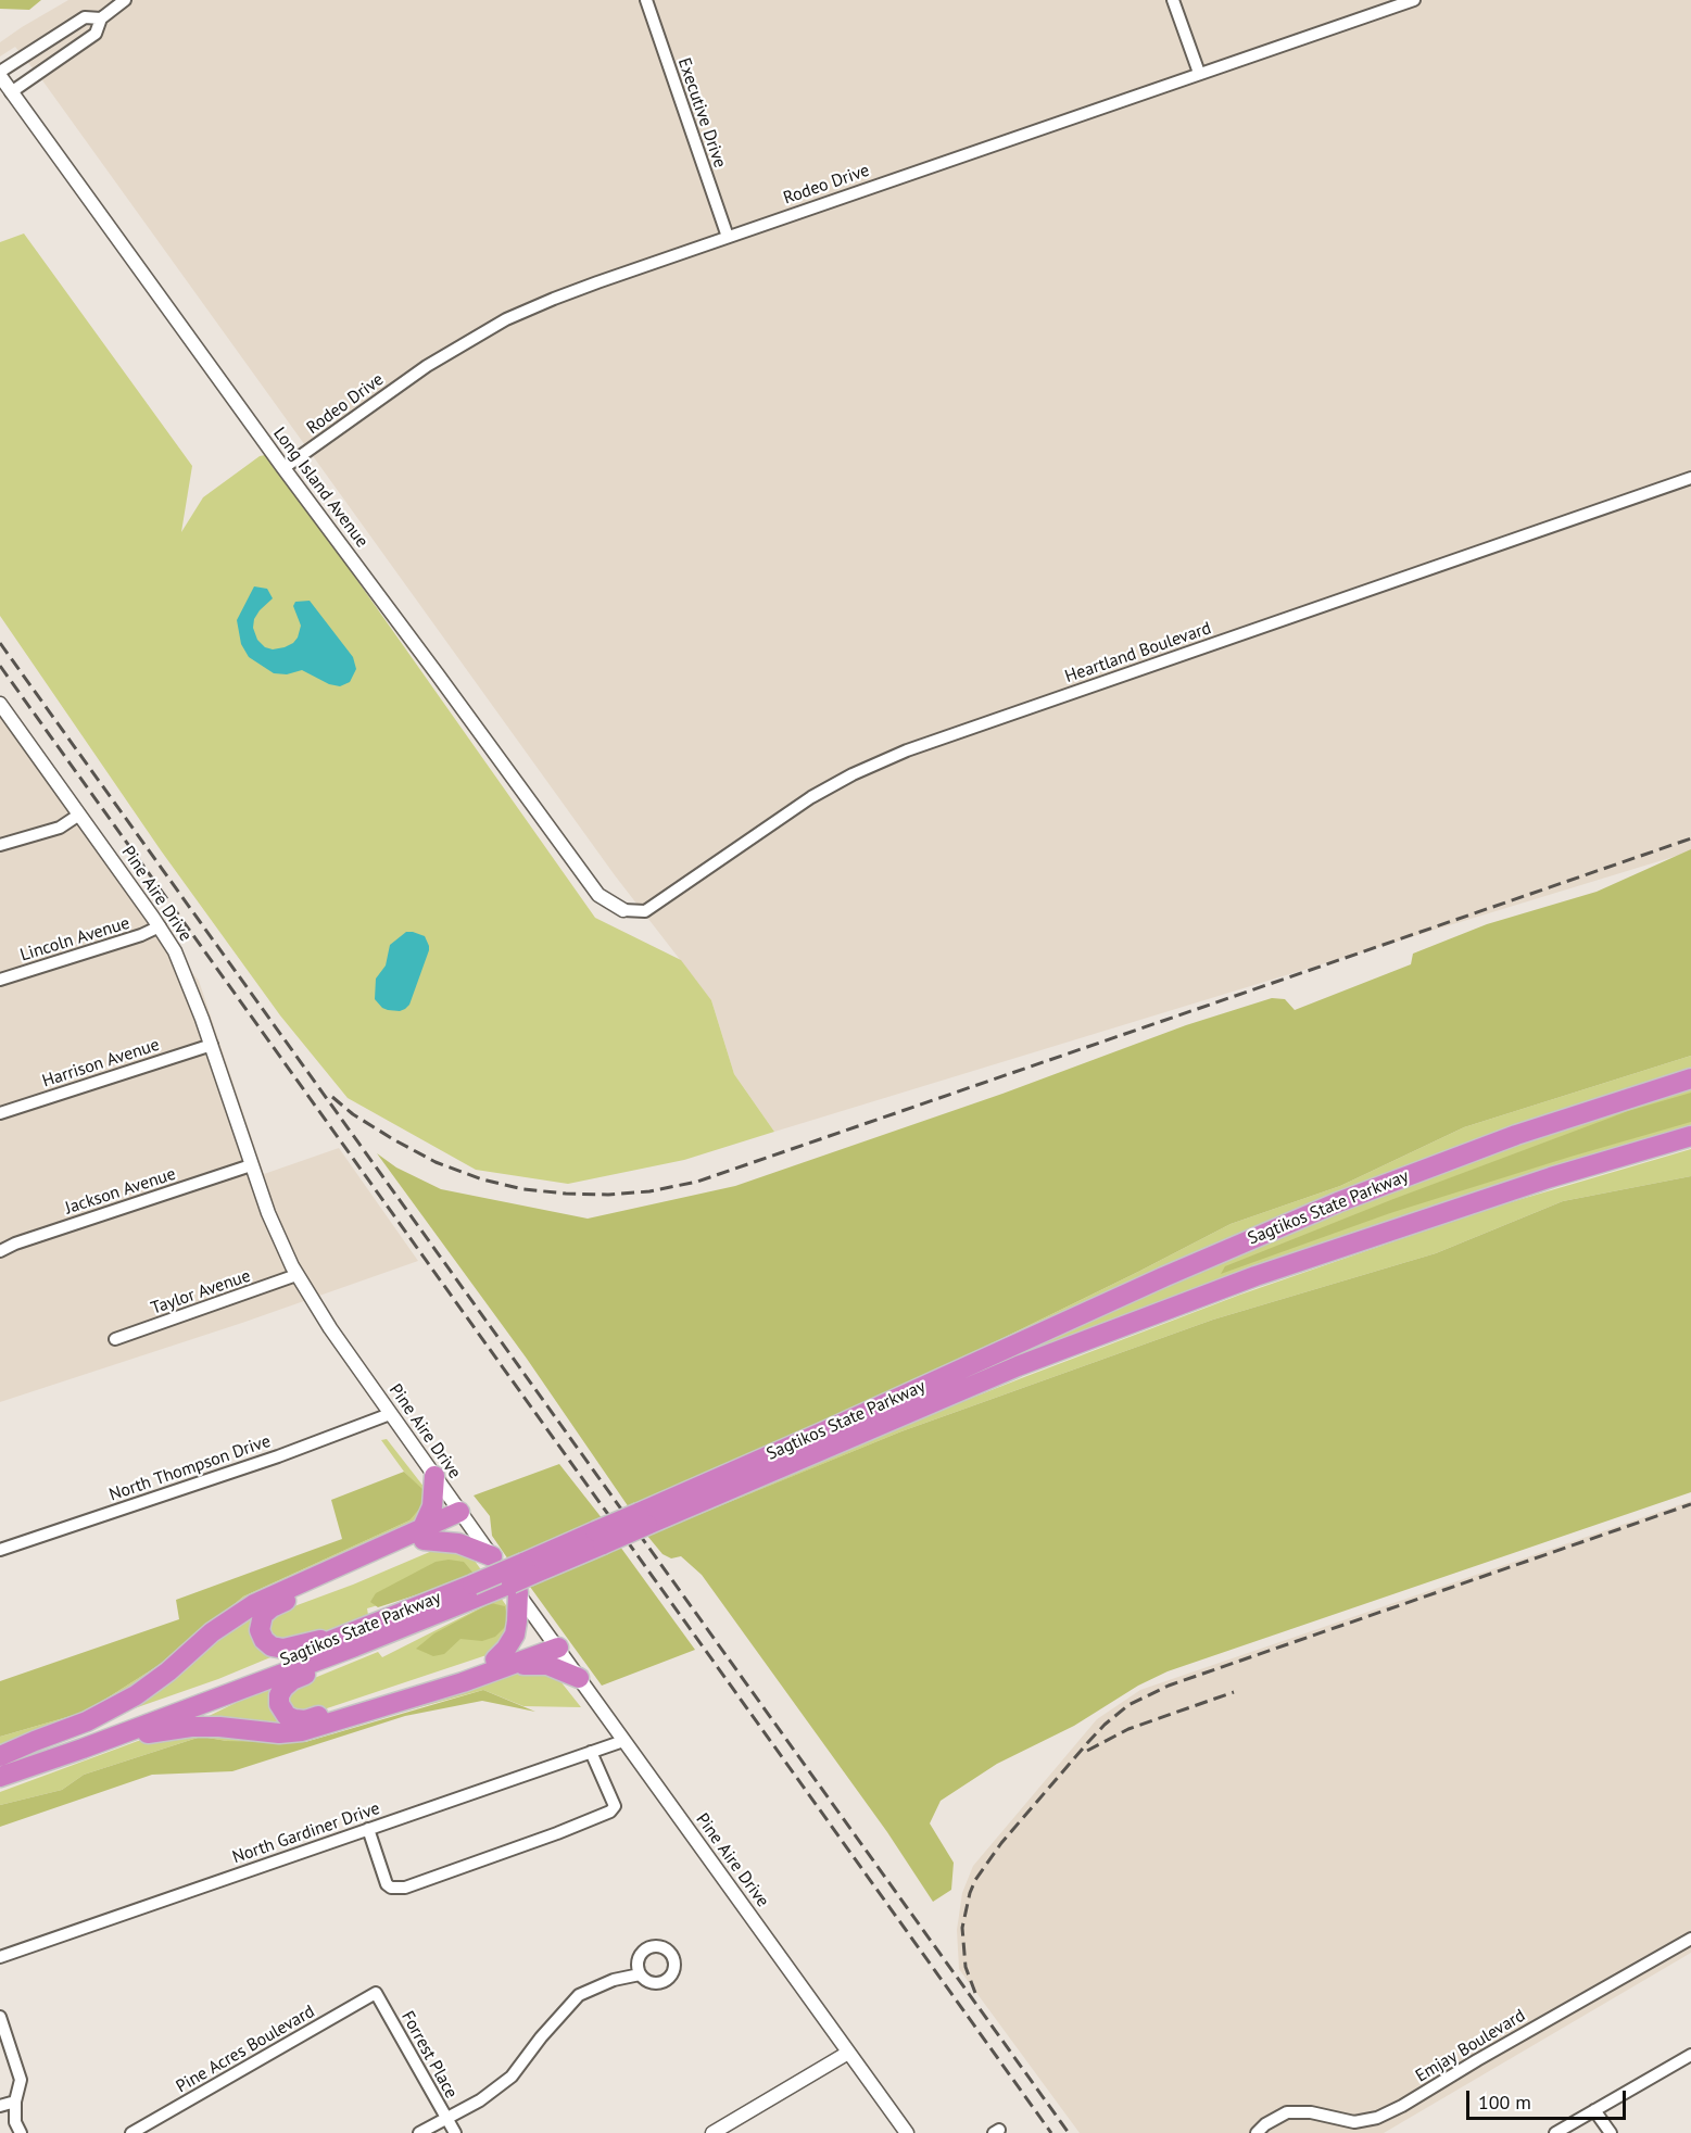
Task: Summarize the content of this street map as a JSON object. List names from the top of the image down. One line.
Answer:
{"streets":{"highway":["Sagtikos State Parkway"],"street":["Executive Drive","Rodeo Drive","Long Island Avenue","Heartland Boulevard","Pine Aire Drive","Lincoln Avenue","Harrison Avenue","Jackson Avenue","Taylor Avenue","North Thompson Drive","North Gardiner Drive","Emjay Boulevard","Pine Acres Boulevard","Forrest Place"]},"crossings":[["Executive Drive","Rodeo Drive"],["Rodeo Drive","Long Island Avenue"],["Long Island Avenue","Heartland Boulevard"],["Pine Aire Drive","Lincoln Avenue"],["Pine Aire Drive","Harrison Avenue"],["Pine Aire Drive","Jackson Avenue"],["Pine Aire Drive","Taylor Avenue"],["Pine Aire Drive","North Thompson Drive"],["Pine Aire Drive","North Gardiner Drive"],["Pine Acres Boulevard","Forrest Place"]],"scale_bar":"100 m"}
